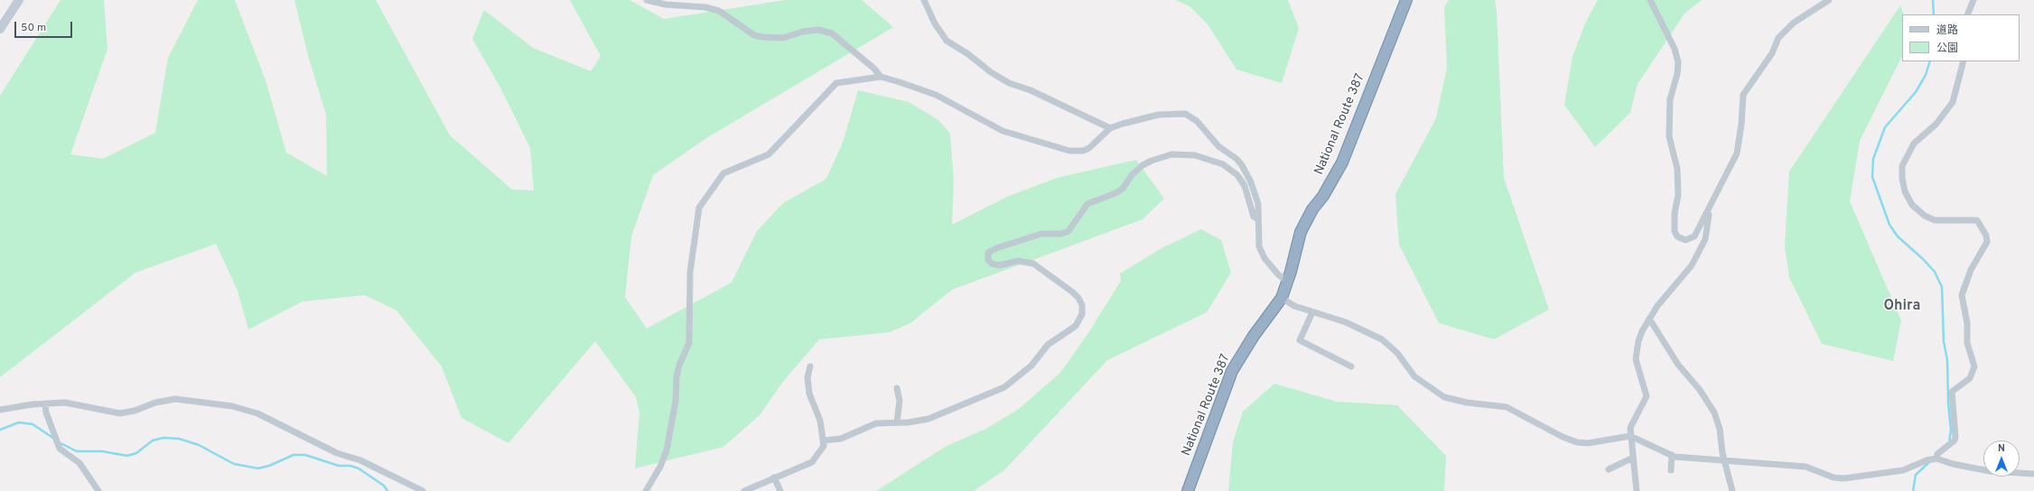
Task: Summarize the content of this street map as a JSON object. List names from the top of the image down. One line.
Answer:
{"streets":{"highway":["National Route 387"]},"districts":["Ohira"],"legend":["道路","公園"],"scale_bar":"50 m","north":"top"}
